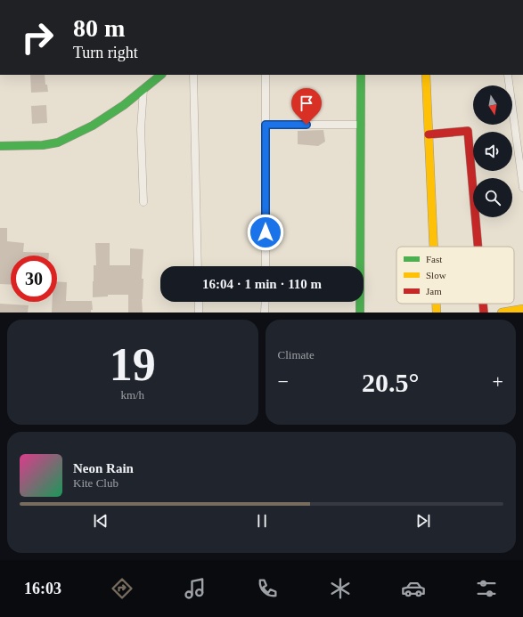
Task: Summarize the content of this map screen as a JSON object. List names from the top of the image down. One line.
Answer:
{"legend":["Fast","Slow","Jam"],"north":"bottom","page":{"turn":["80 m","Turn right"],"limit":"30","trip":"16:04 · 1 min · 110 m","tile":[["19","km/h"],"Climate"],"heat":["−","20.5°","+"],"song":["Neon Rain","Kite Club"],"tabs":"16:03"}}
